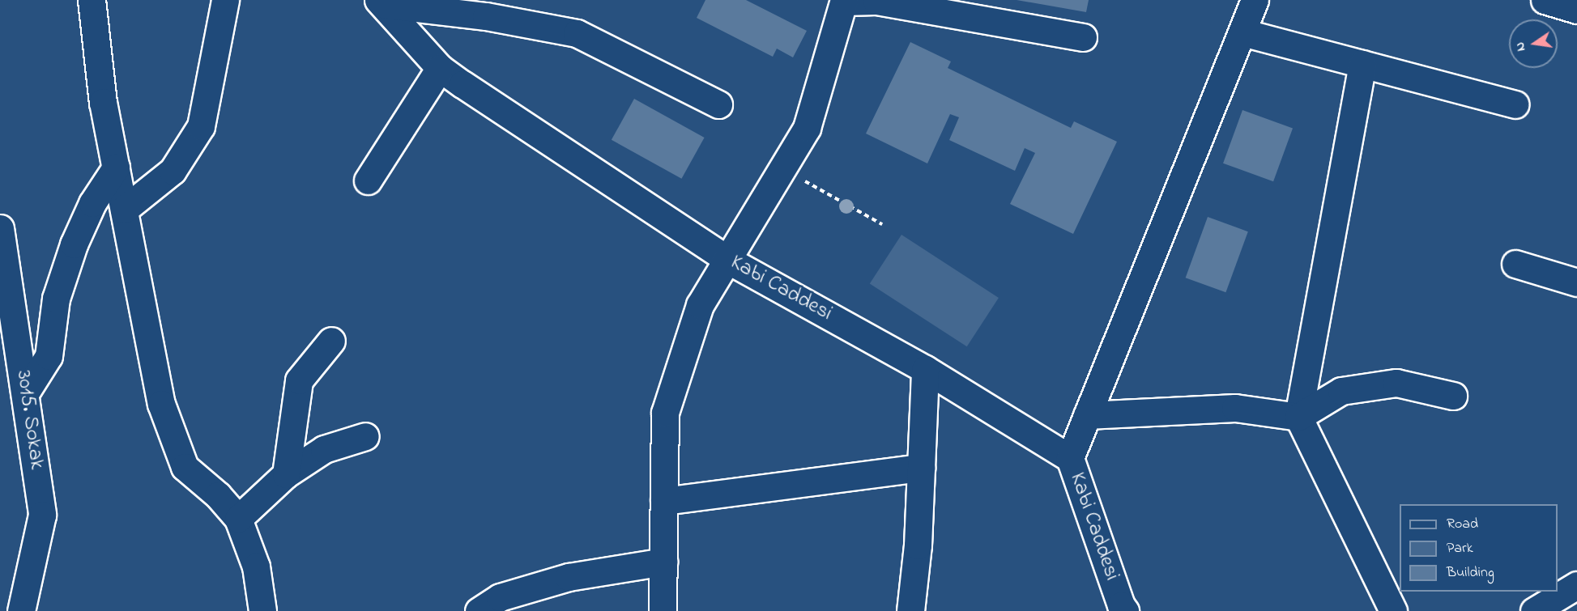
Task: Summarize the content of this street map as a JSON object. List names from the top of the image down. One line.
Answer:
{"streets":{"street":["Kabi Caddesi","3015. Sokak"]},"legend":["Road","Park","Building"],"north":"left"}
